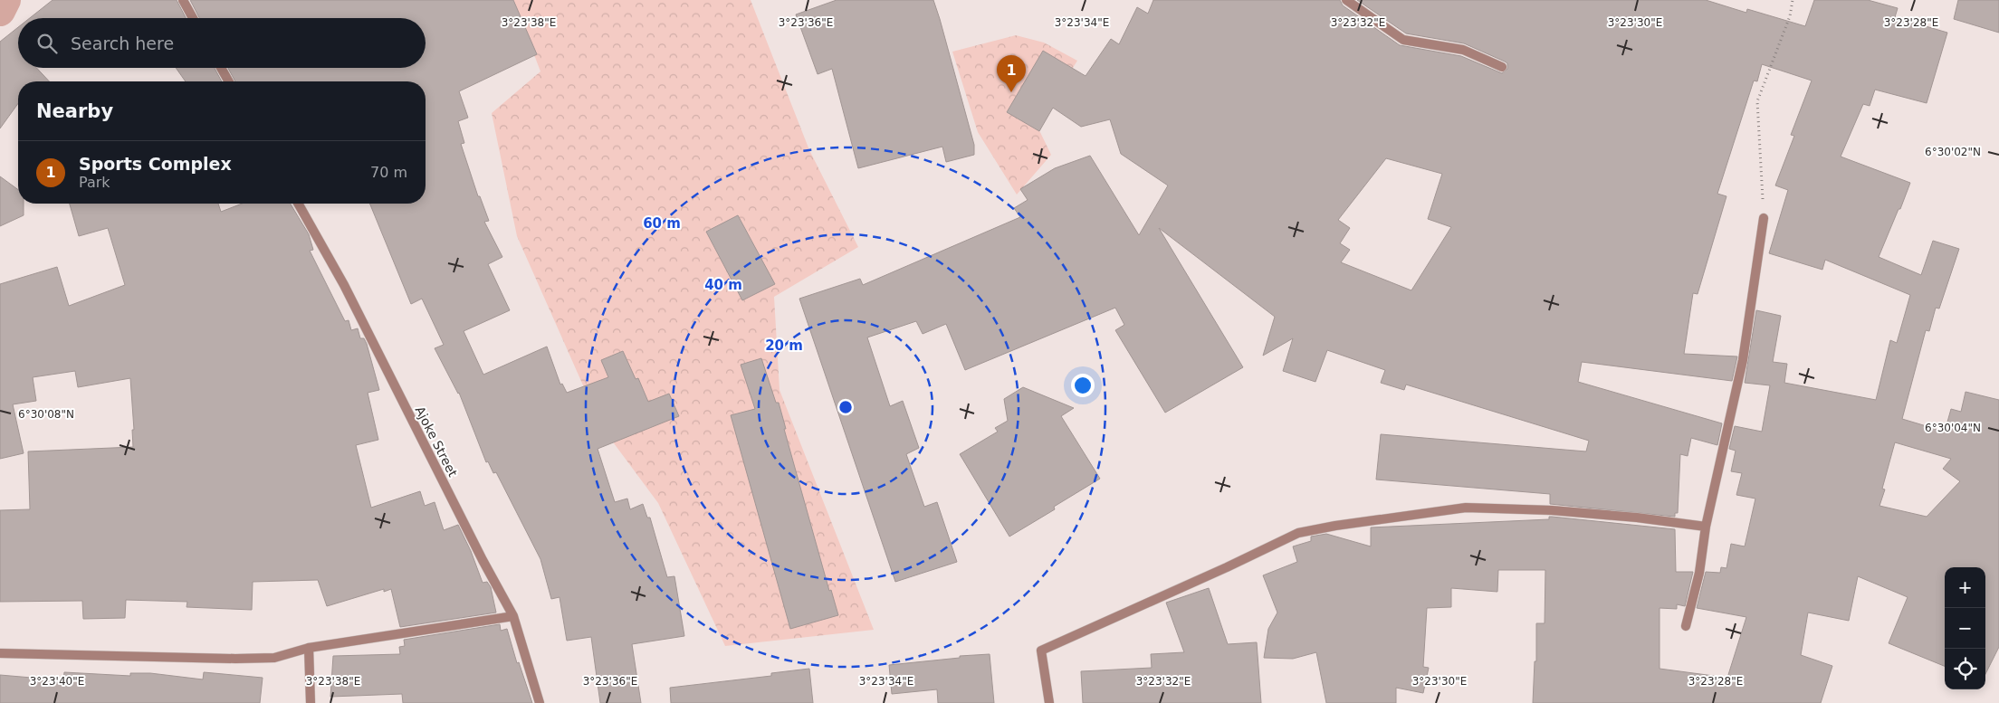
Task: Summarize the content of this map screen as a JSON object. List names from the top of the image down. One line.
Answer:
{"streets":{"street":["Ajoke Street"]},"page":{"search":"Search here","pins":"1","heading":"Nearby","list":[{"mark":"1","name":"Sports Complex","note":"Park","value":"70 m"}],"map_buttons":["+","−"]},"coordinates":["3°23'38\"E","3°23'36\"E","3°23'34\"E","3°23'32\"E","3°23'30\"E","3°23'28\"E","6°30'02\"N","6°30'08\"N","6°30'04\"N","3°23'40\"E"],"rings":["60 m","40 m","20 m"]}
